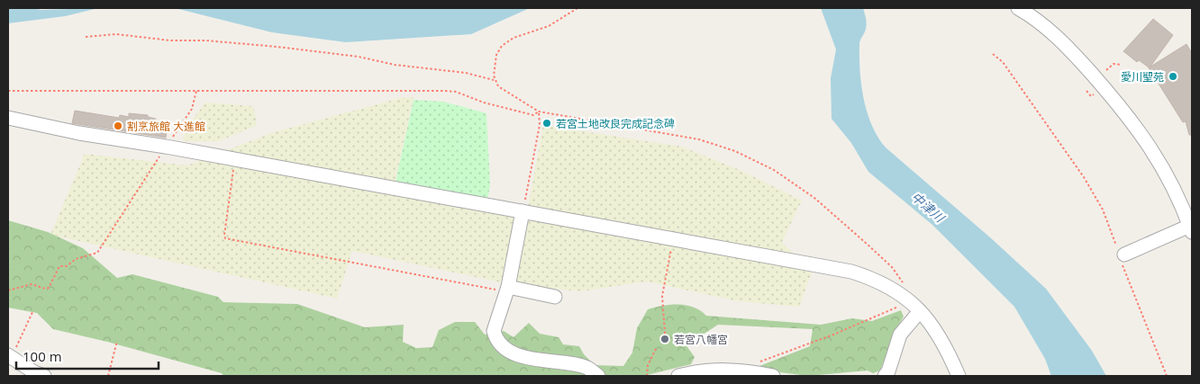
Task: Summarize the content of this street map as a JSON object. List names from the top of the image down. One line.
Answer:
{"water":["中津川"],"places":["愛川聖苑","若宮土地改良完成記念碑","割烹旅館 大進館","若宮八幡宮"],"scale_bar":"100 m"}
